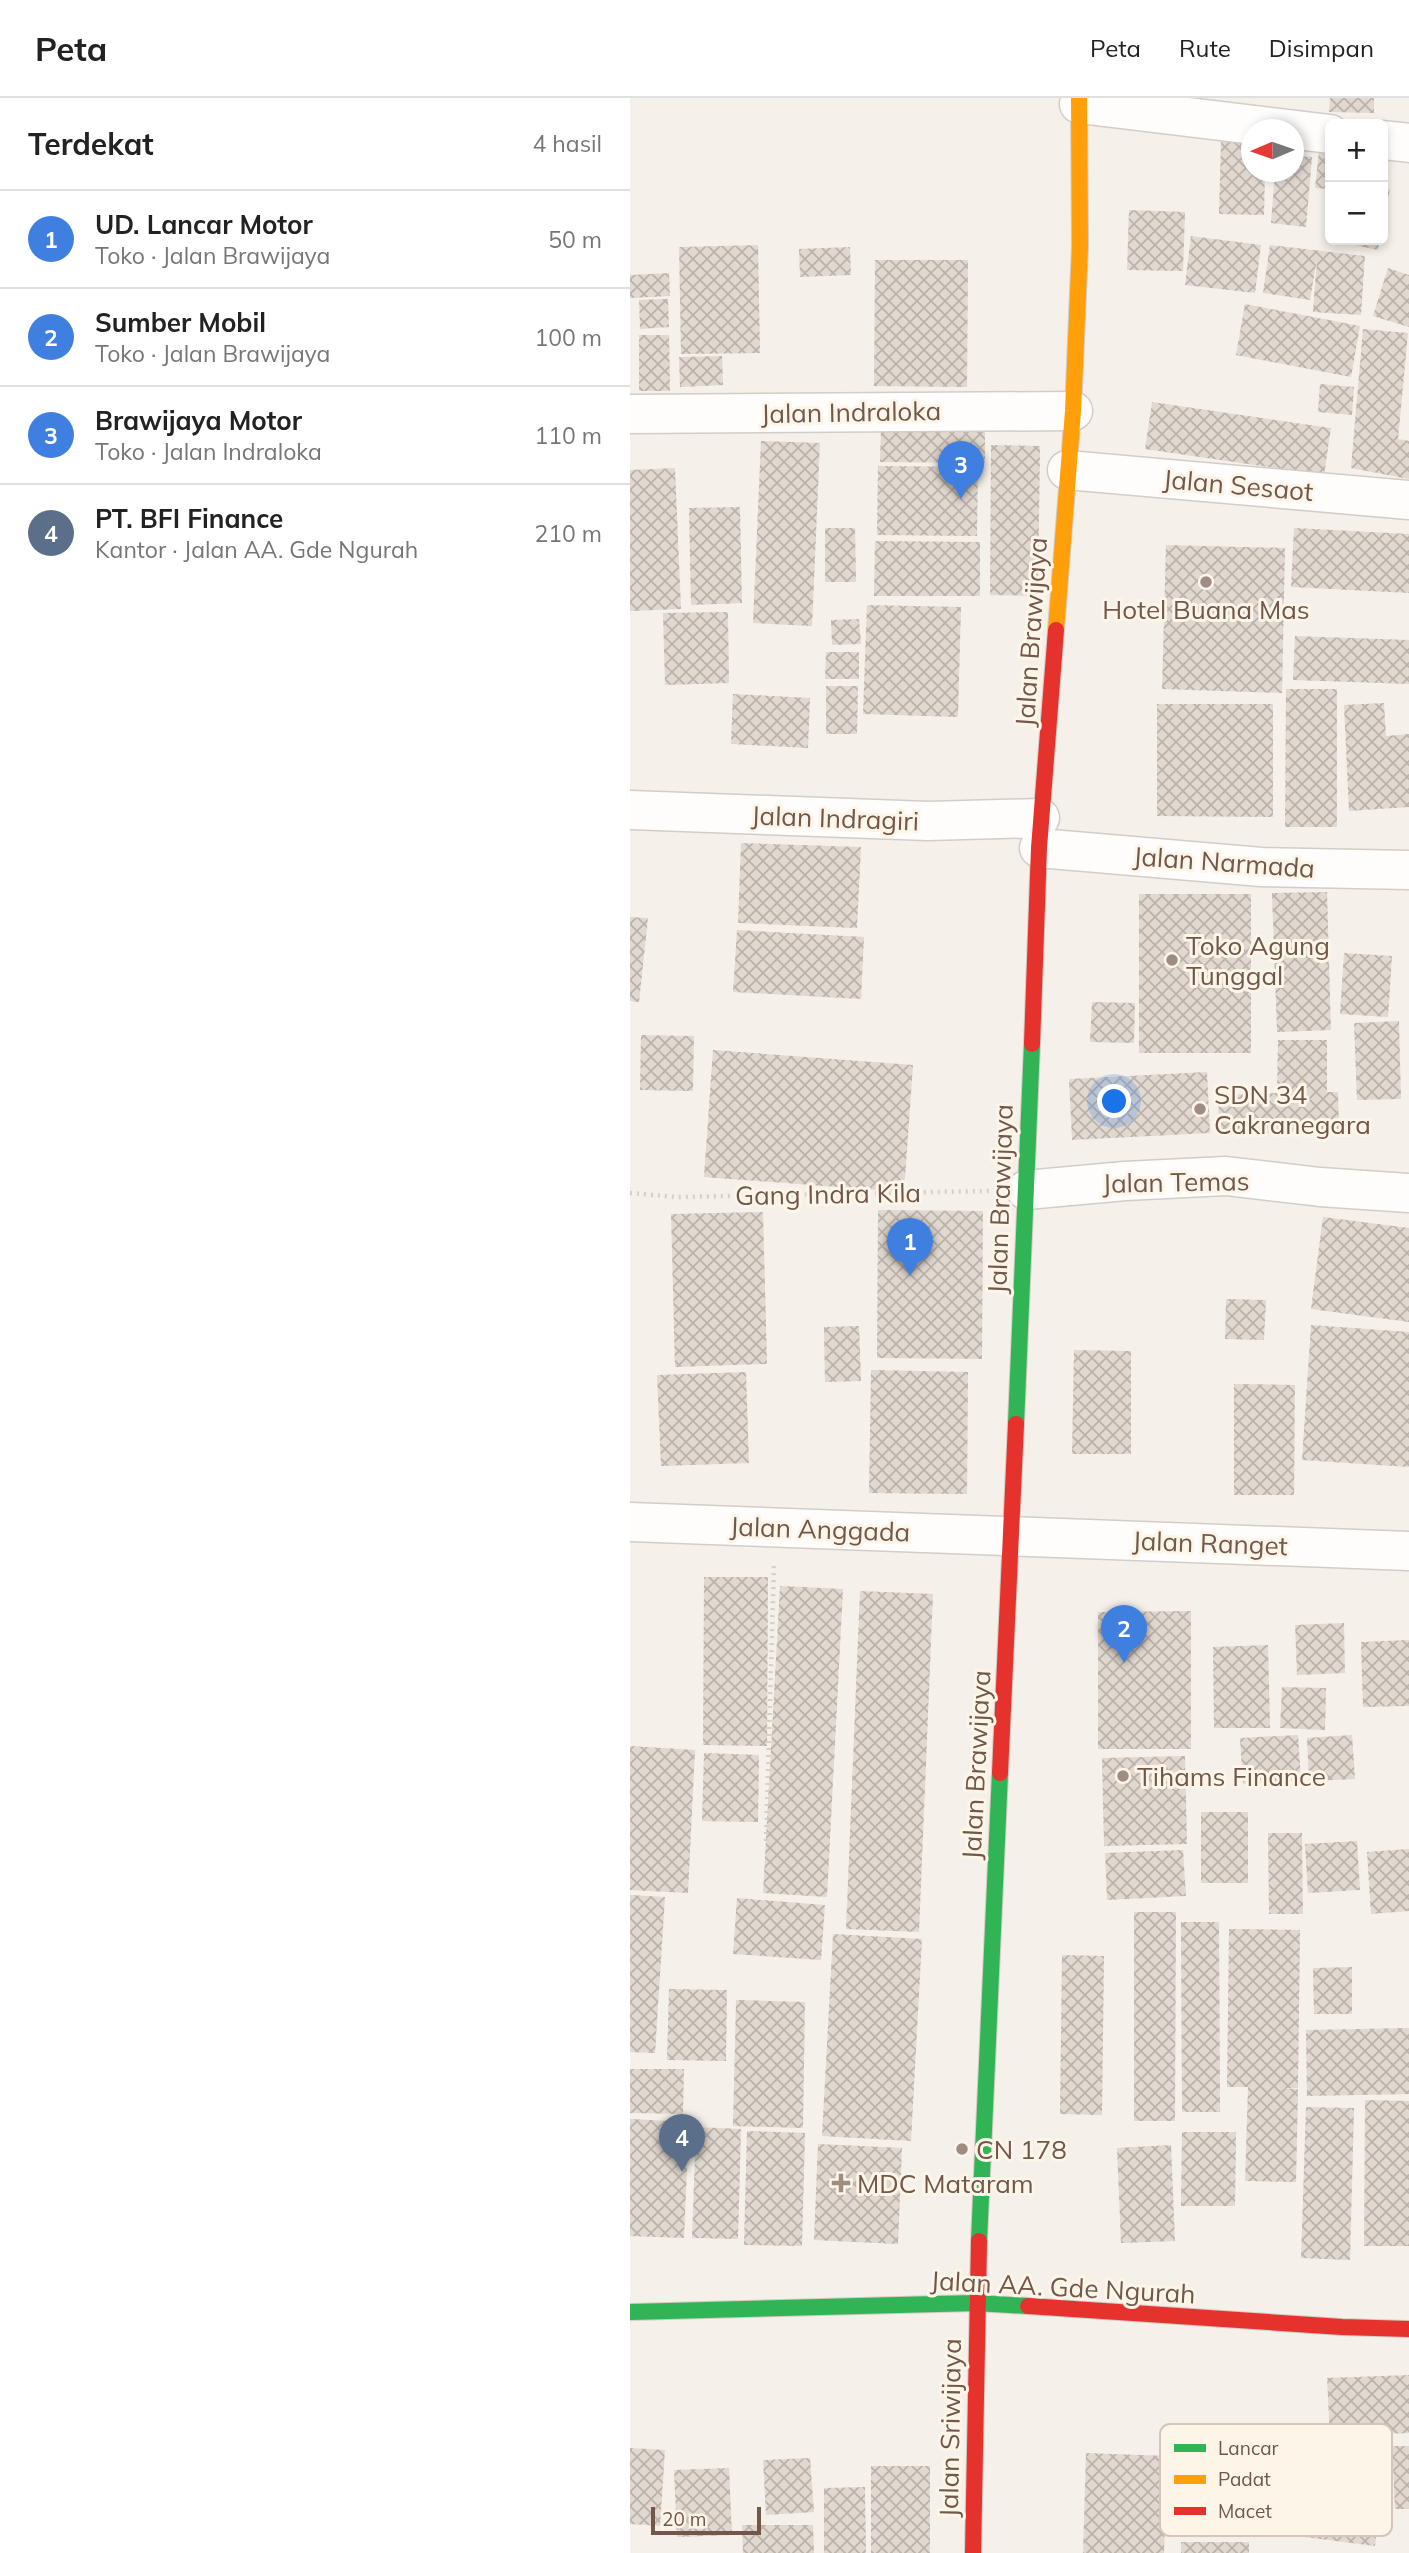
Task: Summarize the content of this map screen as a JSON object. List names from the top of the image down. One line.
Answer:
{"streets":{"main road":["Jalan Brawijaya","Jalan AA. Gde Ngurah","Jalan Sriwijaya"],"street":["Jalan Indraloka","Jalan Sesaot","Jalan Indragiri","Jalan Narmada","Jalan Temas","Jalan Anggada","Jalan Ranget"],"path":["Gang Indra Kila"]},"crossings":[["Jalan Indraloka","Jalan Brawijaya"],["Jalan Sesaot","Jalan Brawijaya"],["Jalan Brawijaya","Jalan Indragiri"],["Jalan Brawijaya","Jalan Narmada"],["Jalan Brawijaya","Jalan Temas"],["Jalan Brawijaya","Gang Indra Kila"],["Jalan Brawijaya","Jalan Anggada"],["Jalan Brawijaya","Jalan Ranget"],["Jalan Brawijaya","Jalan AA. Gde Ngurah"],["Jalan Brawijaya","Jalan Sriwijaya"],["Jalan Indragiri","Jalan Narmada"],["Jalan Temas","Gang Indra Kila"],["Jalan Anggada","Jalan Ranget"],["Jalan AA. Gde Ngurah","Jalan Sriwijaya"]],"places":{"other":["Hotel Buana Mas","Toko Agung Tunggal","SDN 34 Cakranegara","Tihams Finance","CN 178"],"health":["MDC Mataram"]},"legend":["Lancar","Padat","Macet"],"scale_bar":"20 m","north":"left","page":{"header":"Peta","nav":["Peta","Rute","Disimpan"],"heading":["Terdekat","4 hasil"],"map_buttons":["+","−"],"list":[{"mark":"1","name":"UD. Lancar Motor","note":"Toko · Jalan Brawijaya","value":"50 m"},{"mark":"2","name":"Sumber Mobil","note":"Toko · Jalan Brawijaya","value":"100 m"},{"mark":"3","name":"Brawijaya Motor","note":"Toko · Jalan Indraloka","value":"110 m"},{"mark":"4","name":"PT. BFI Finance","note":"Kantor · Jalan AA. Gde Ngurah","value":"210 m"}],"pins":["3","1","2","4"],"scale":"20 m"}}
